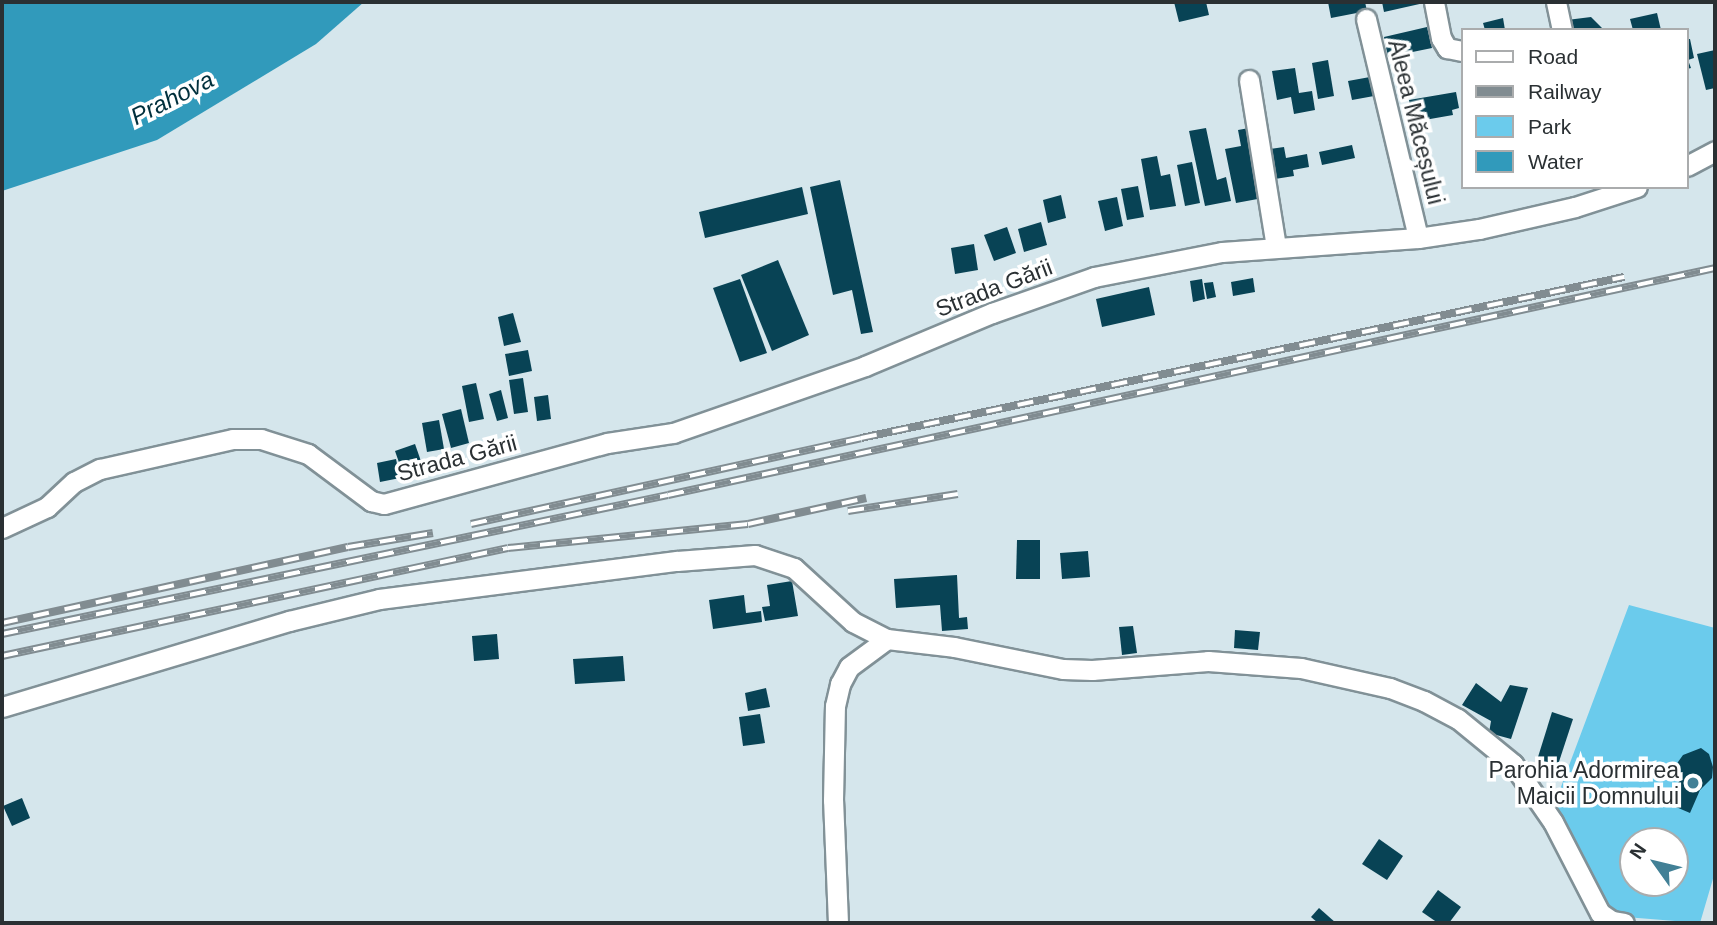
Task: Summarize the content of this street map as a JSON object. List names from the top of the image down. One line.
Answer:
{"streets":{"street":["Aleea Măceșului","Strada Gării"]},"crossings":[["Aleea Măceșului","Strada Gării"]],"water":["Prahova"],"places":["Parohia Adormirea Maicii Domnului"],"legend":["Road","Railway","Park","Water"],"north":"top left"}
